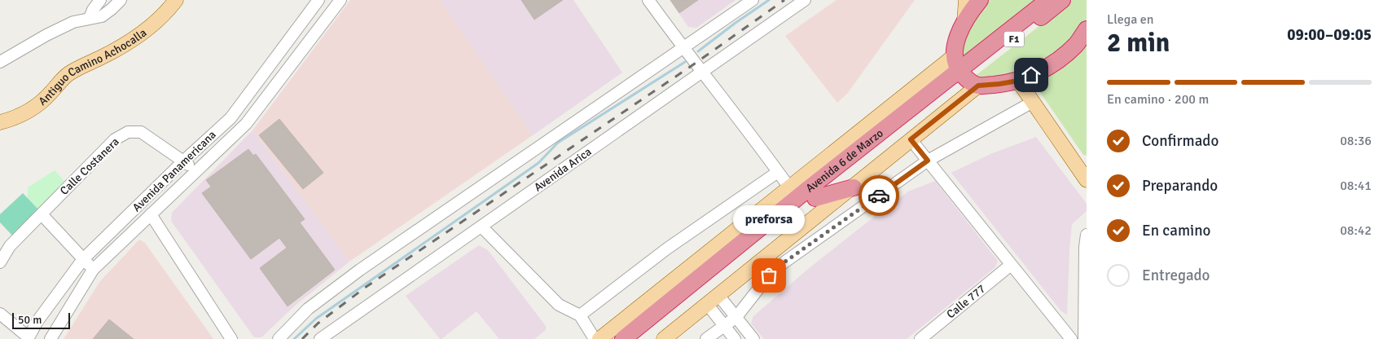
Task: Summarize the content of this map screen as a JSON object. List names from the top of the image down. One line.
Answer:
{"streets":{"highway":["F1","Avenida 6 de Marzo"],"main road":["Antiguo Camino Achocalla"],"street":["Calle Costanera","Avenida Arica","Avenida Panamericana","Calle 777"]},"crossings":[["Calle Costanera","Avenida Panamericana"]],"places":["preforsa"],"scale_bar":"50 m","page":{"heading":["2 min","Llega en","09:00–09:05"],"bar":"En camino · 200 m","list":[["Confirmado","08:36"],["Preparando","08:41"],["En camino","08:42"],"Entregado"],"bubble":"preforsa","scale":"50 m"}}
